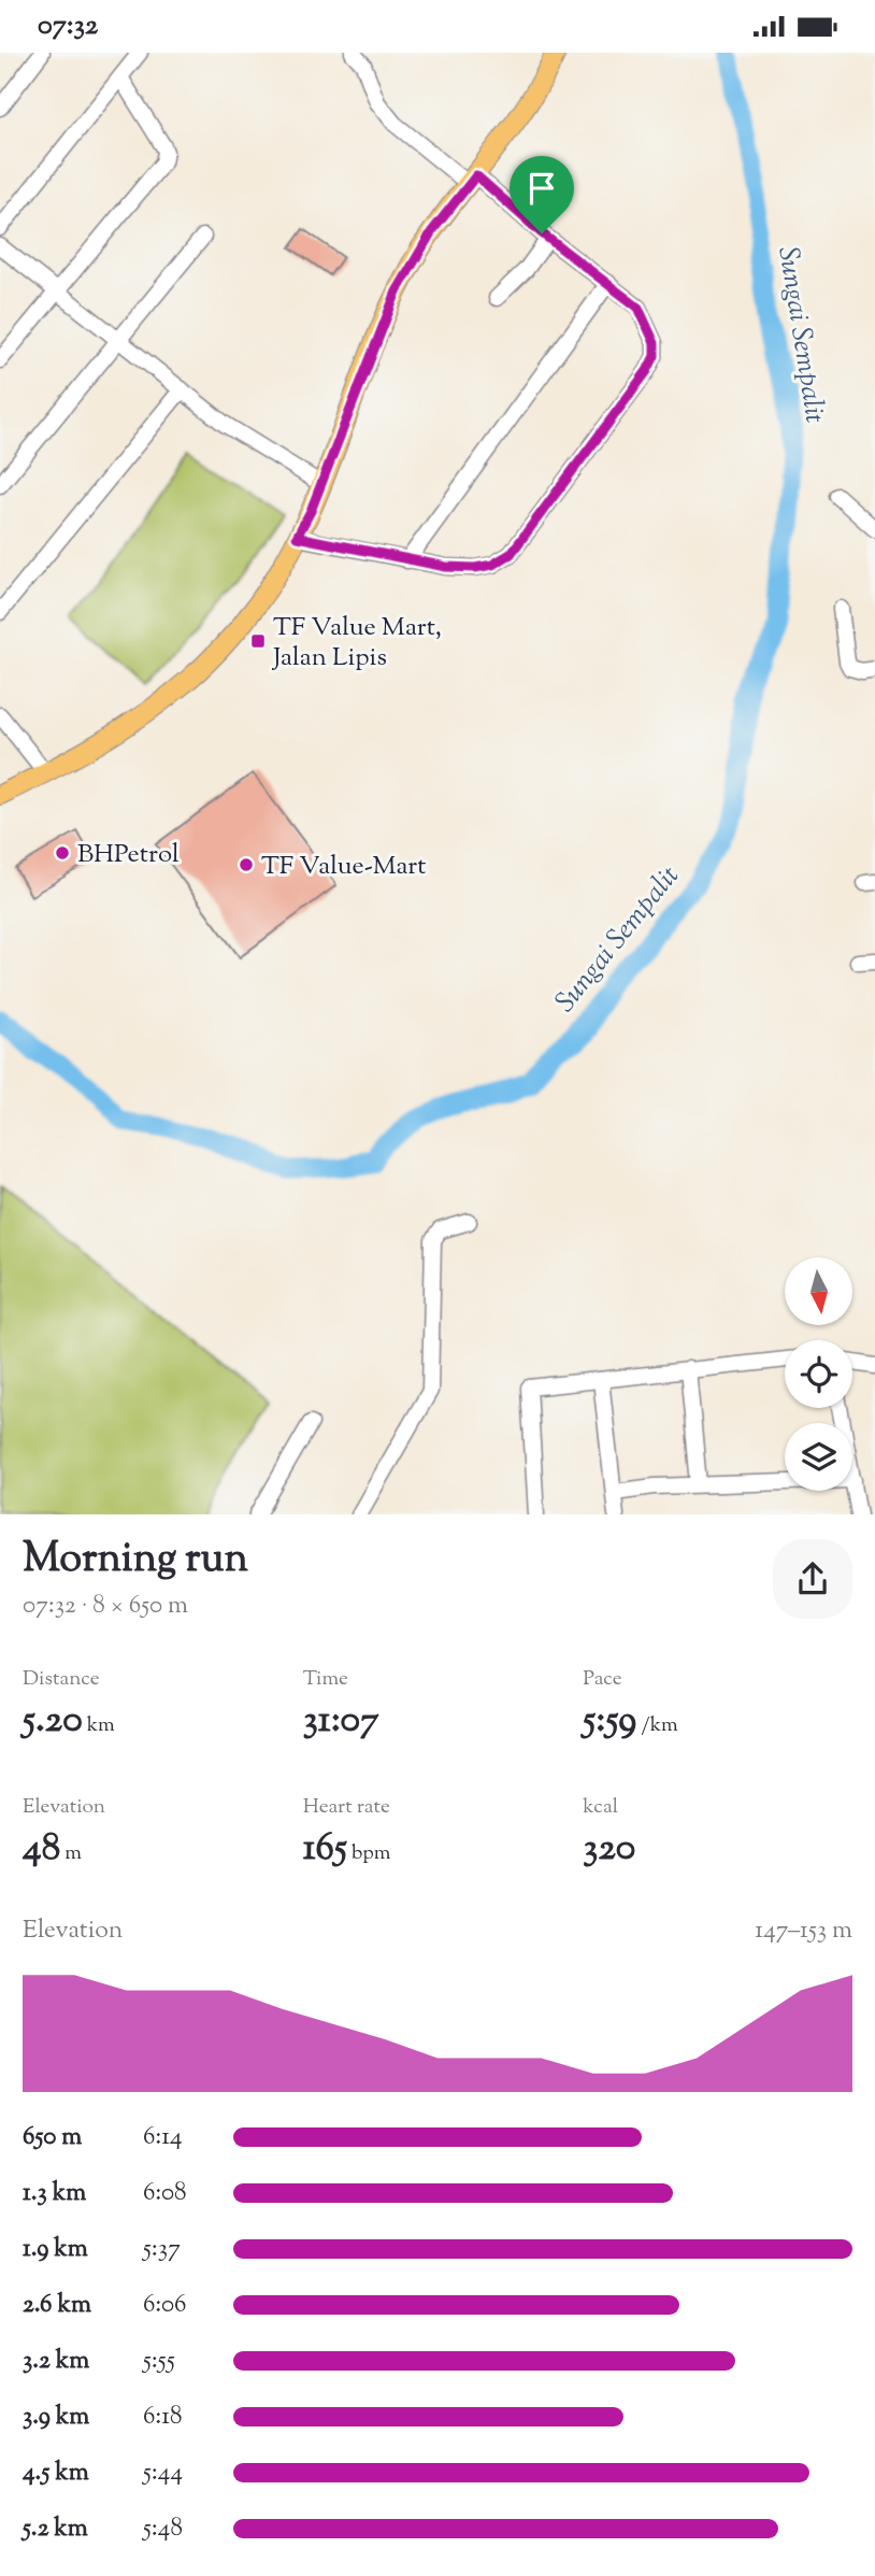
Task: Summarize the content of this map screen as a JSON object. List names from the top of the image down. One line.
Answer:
{"water":["Sungai Sempalit"],"places":{"transit":["TF Value Mart, Jalan Lipis"],"other":["BHPetrol","TF Value-Mart"]},"north":"bottom","page":{"status":"07:32","heading":["Morning run","07:32 · 8 × 650 m"],"stats":[["Distance","5.20 km"],["Time","31:07"],["Pace","5:59 /km"],["Elevation","48 m"],["Heart rate","165 bpm"],["kcal","320"]],"chart":["Elevation","147–153 m"],"list":[{"name":"650 m","note":"6:14"},{"name":"1.3 km","note":"6:08"},{"name":"1.9 km","note":"5:37"},{"name":"2.6 km","note":"6:06"},{"name":"3.2 km","note":"5:55"},{"name":"3.9 km","note":"6:18"},{"name":"4.5 km","note":"5:44"},{"name":"5.2 km","note":"5:48"}]}}
